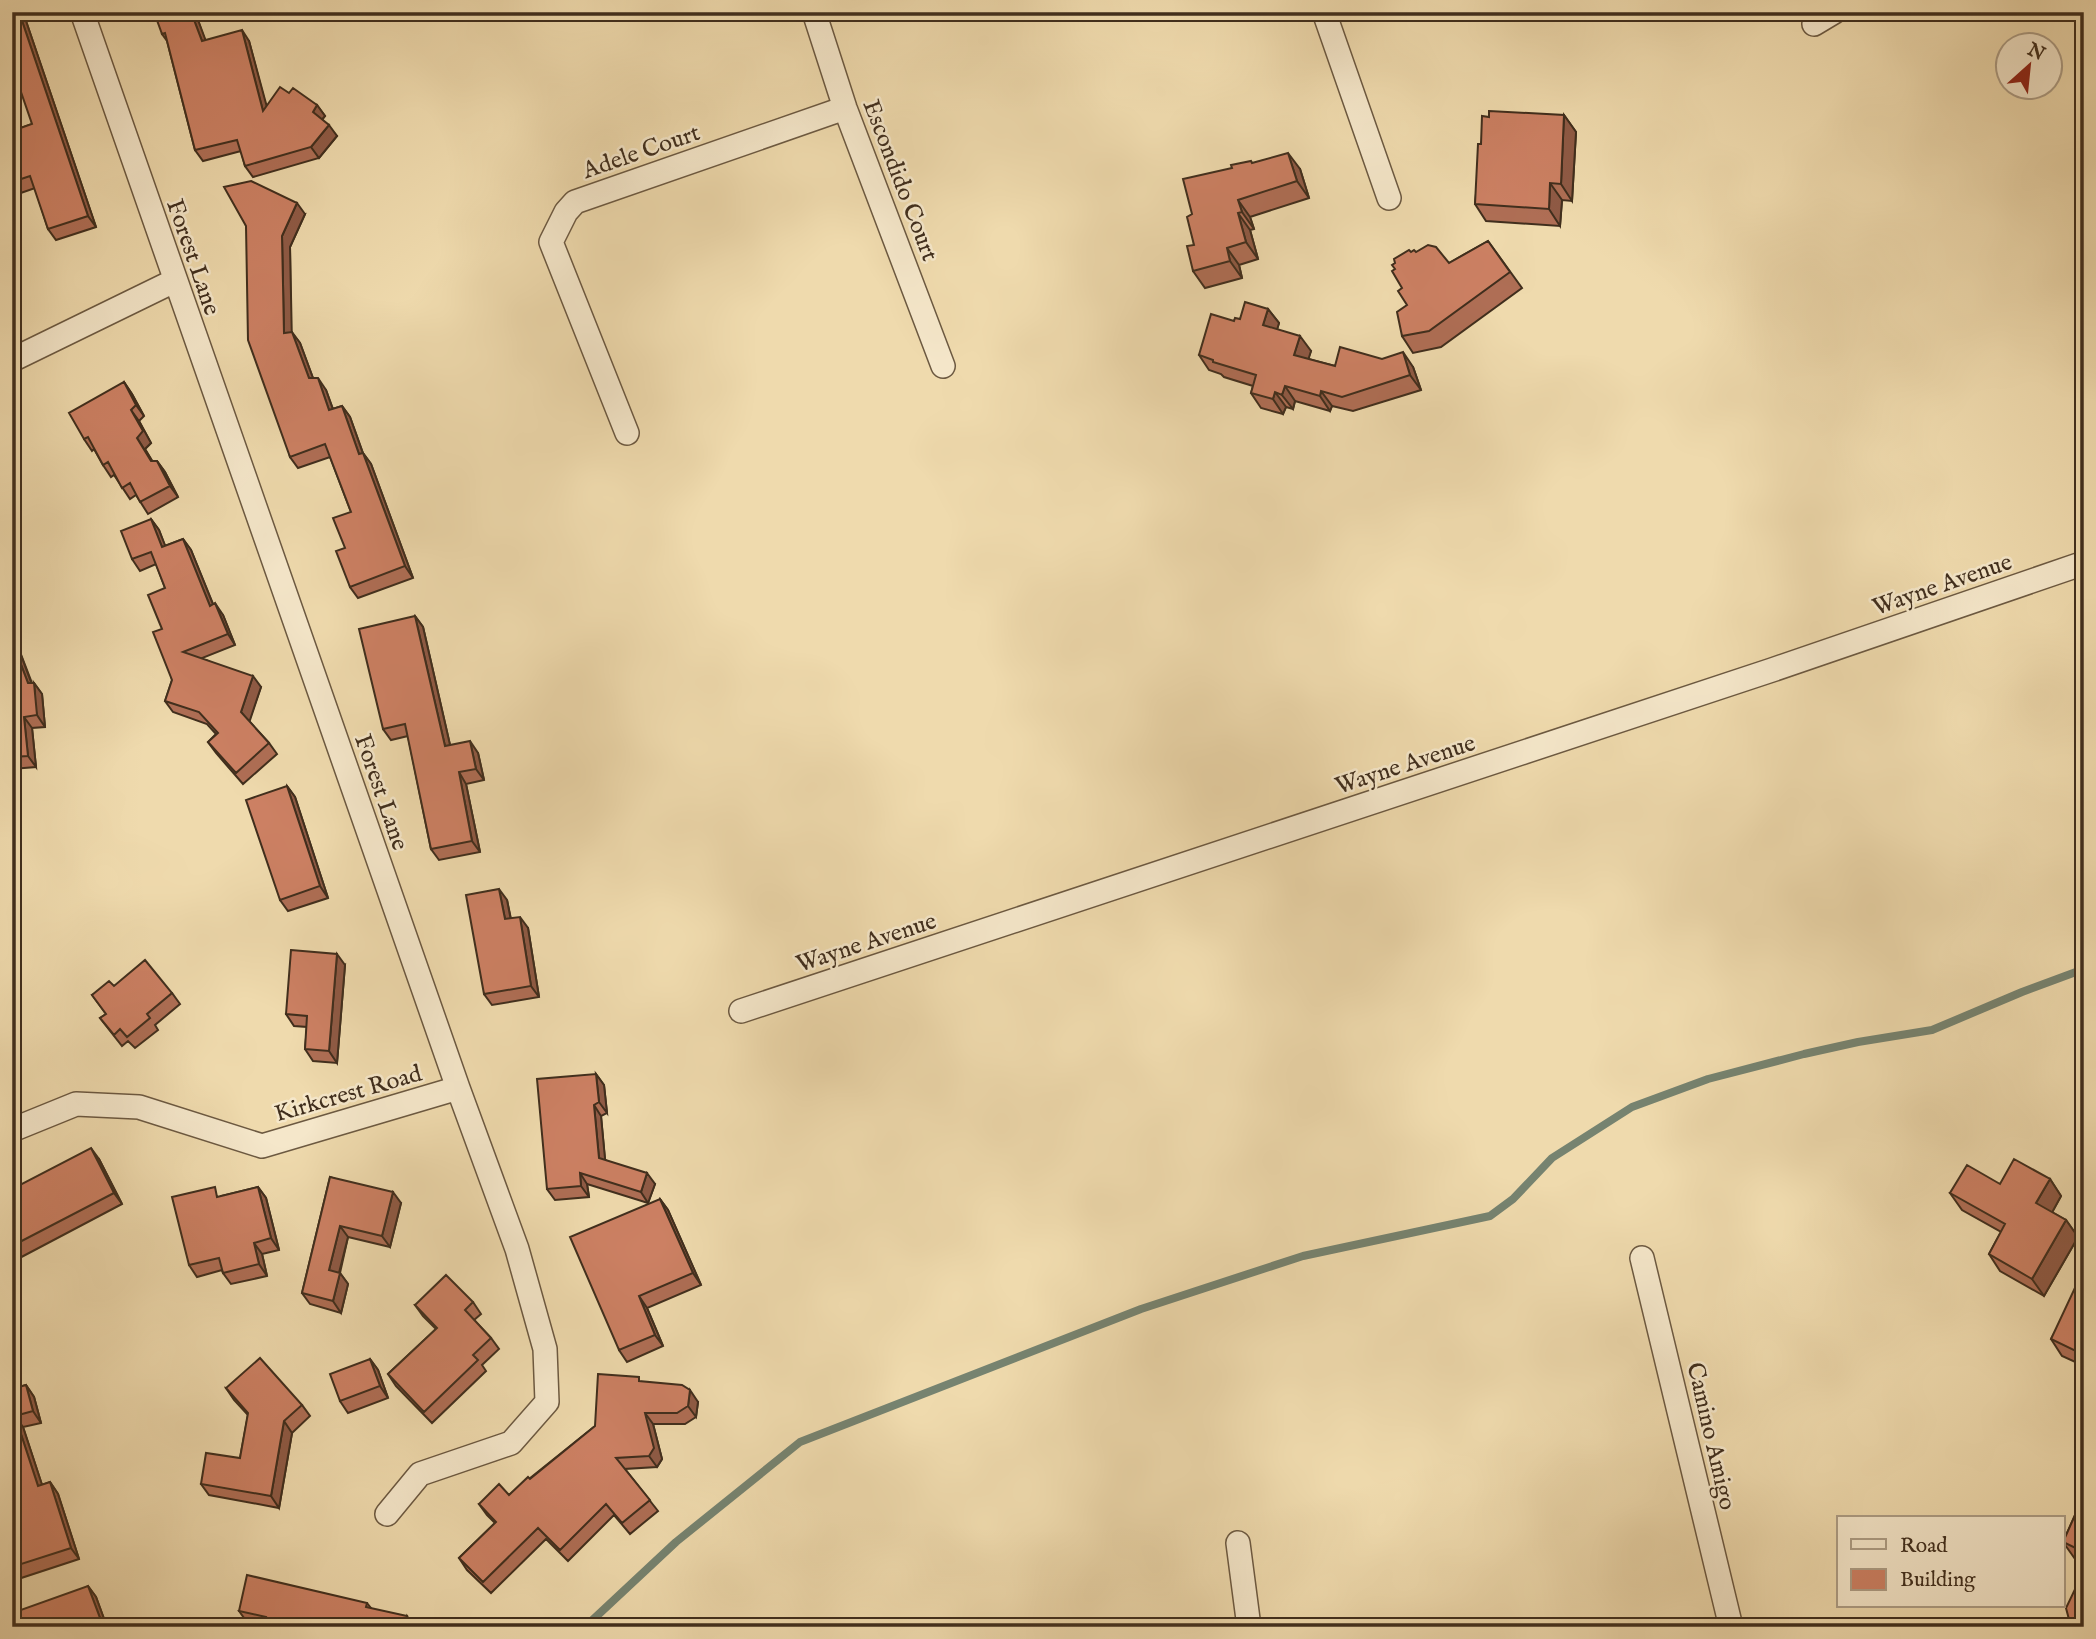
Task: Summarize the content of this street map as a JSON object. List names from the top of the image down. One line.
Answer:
{"streets":{"street":["Adele Court","Escondido Court","Forest Lane","Wayne Avenue","Kirkcrest Road","Camino Amigo"]},"crossings":[["Adele Court","Escondido Court"],["Forest Lane","Kirkcrest Road"]],"legend":["Road","Building"],"north":"top right"}
